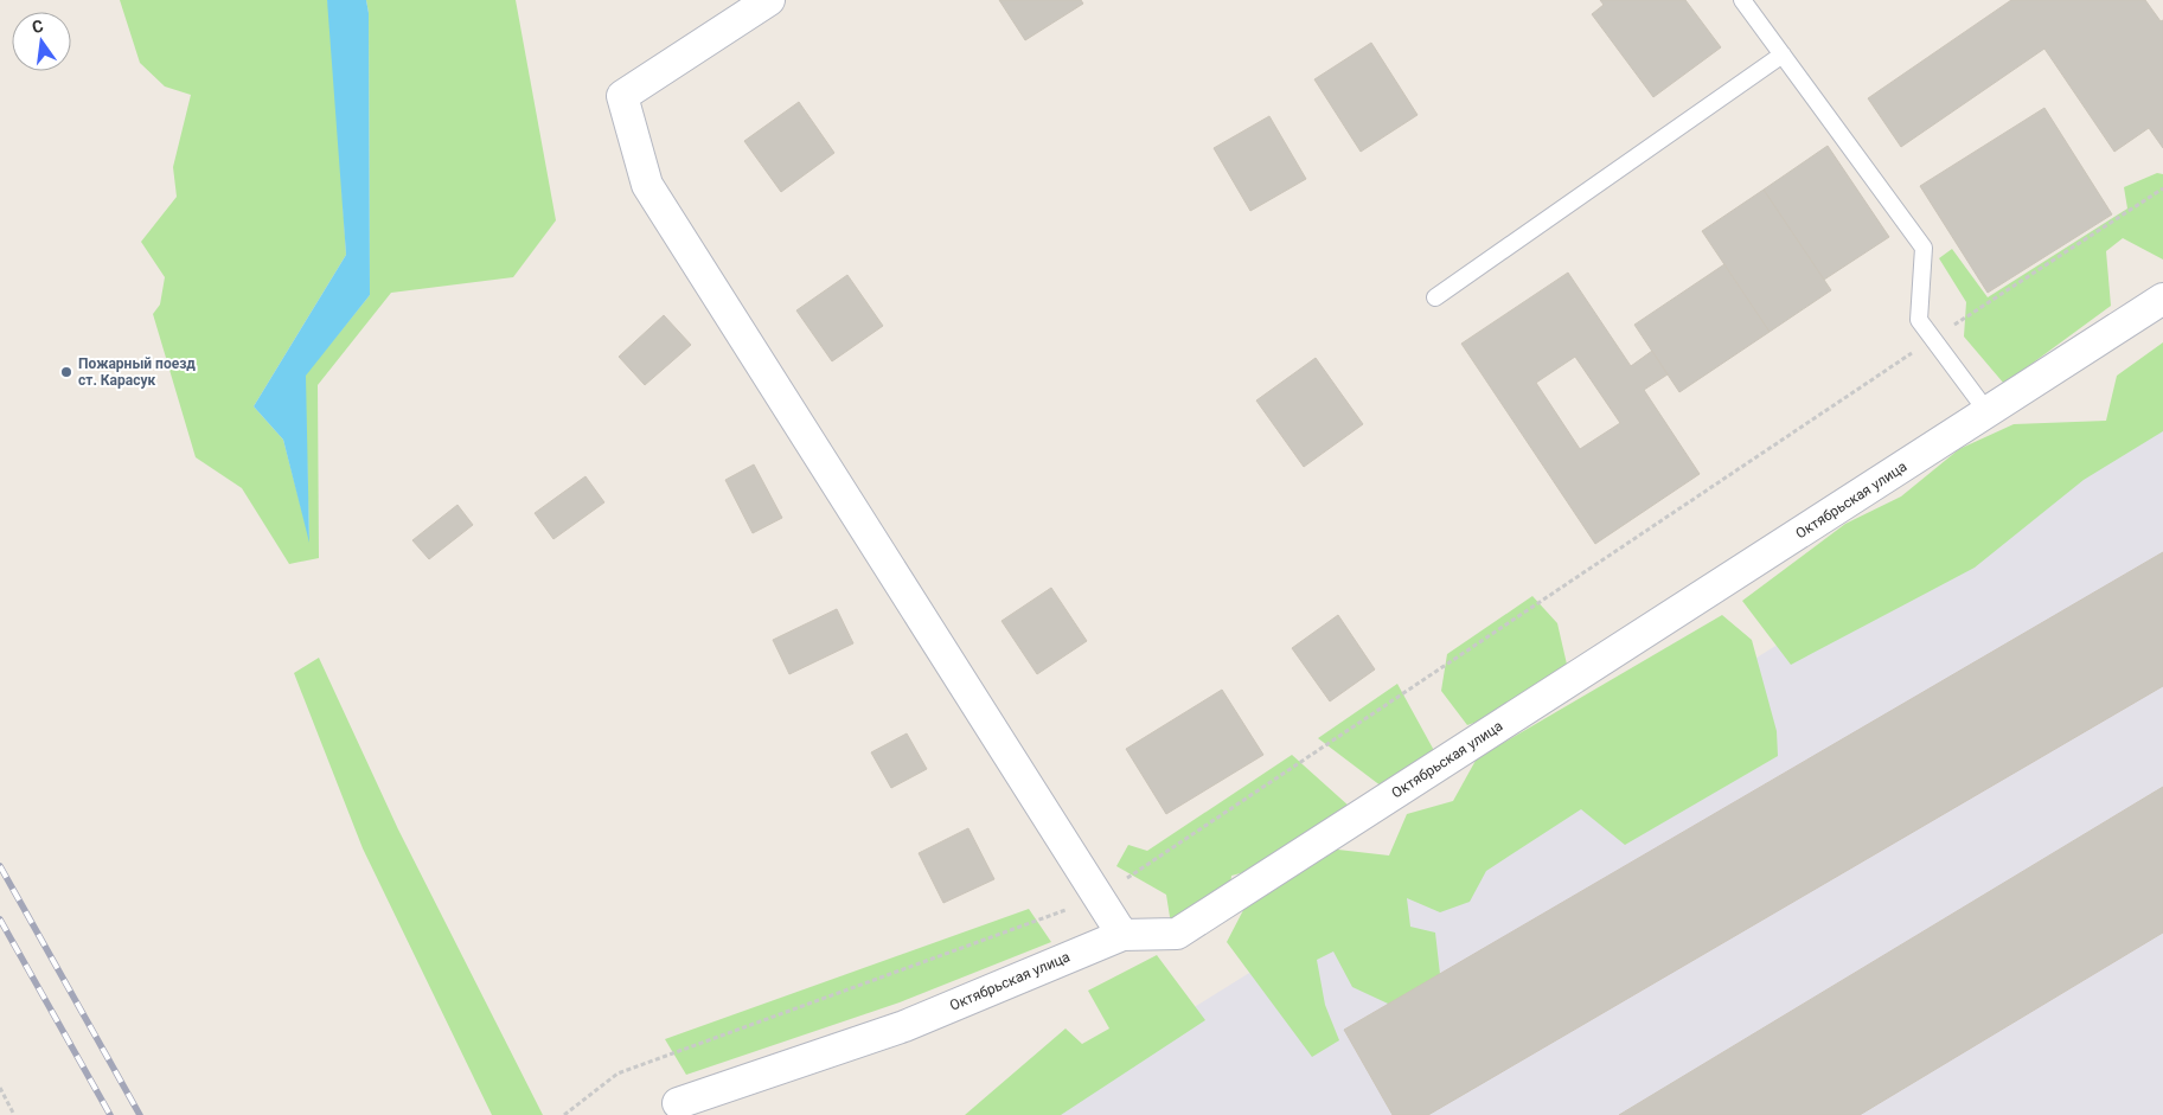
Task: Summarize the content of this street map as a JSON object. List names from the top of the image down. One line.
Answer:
{"streets":{"street":["Октябрьская улица"]},"places":["Пожарный поезд ст. Карасук"],"north":"top"}
